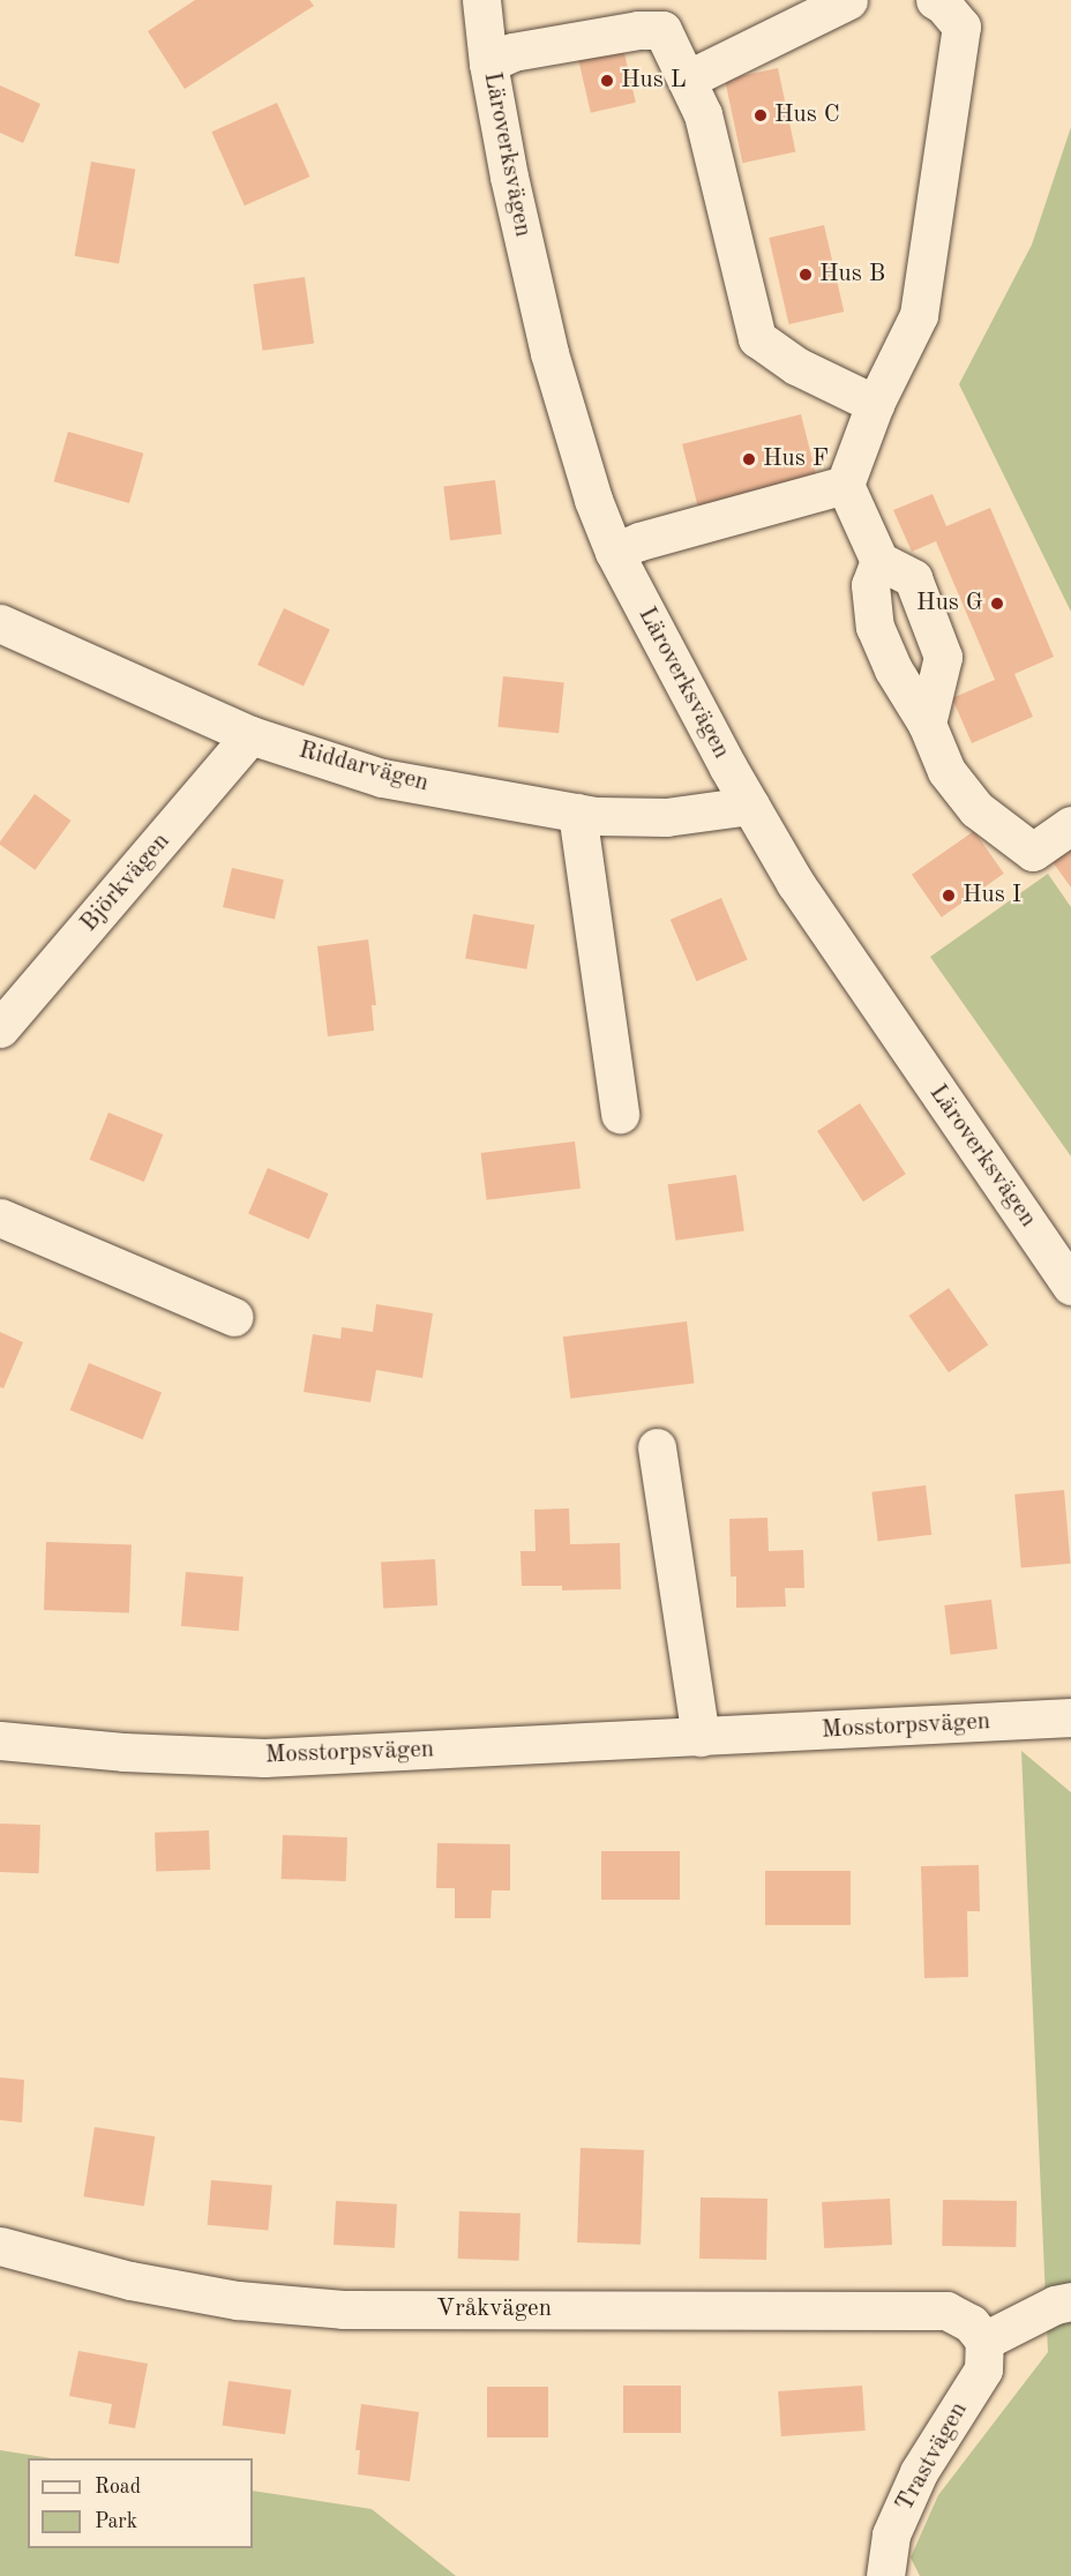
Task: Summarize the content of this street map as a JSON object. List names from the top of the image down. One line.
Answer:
{"streets":{"street":["Läroverksvägen","Riddarvägen","Björkvägen","Mosstorpsvägen","Vråkvägen","Trastvägen"]},"crossings":[["Läroverksvägen","Riddarvägen"],["Riddarvägen","Björkvägen"],["Vråkvägen","Trastvägen"]],"places":["Hus L","Hus C","Hus B","Hus F","Hus G","Hus I"],"legend":["Road","Park"]}
